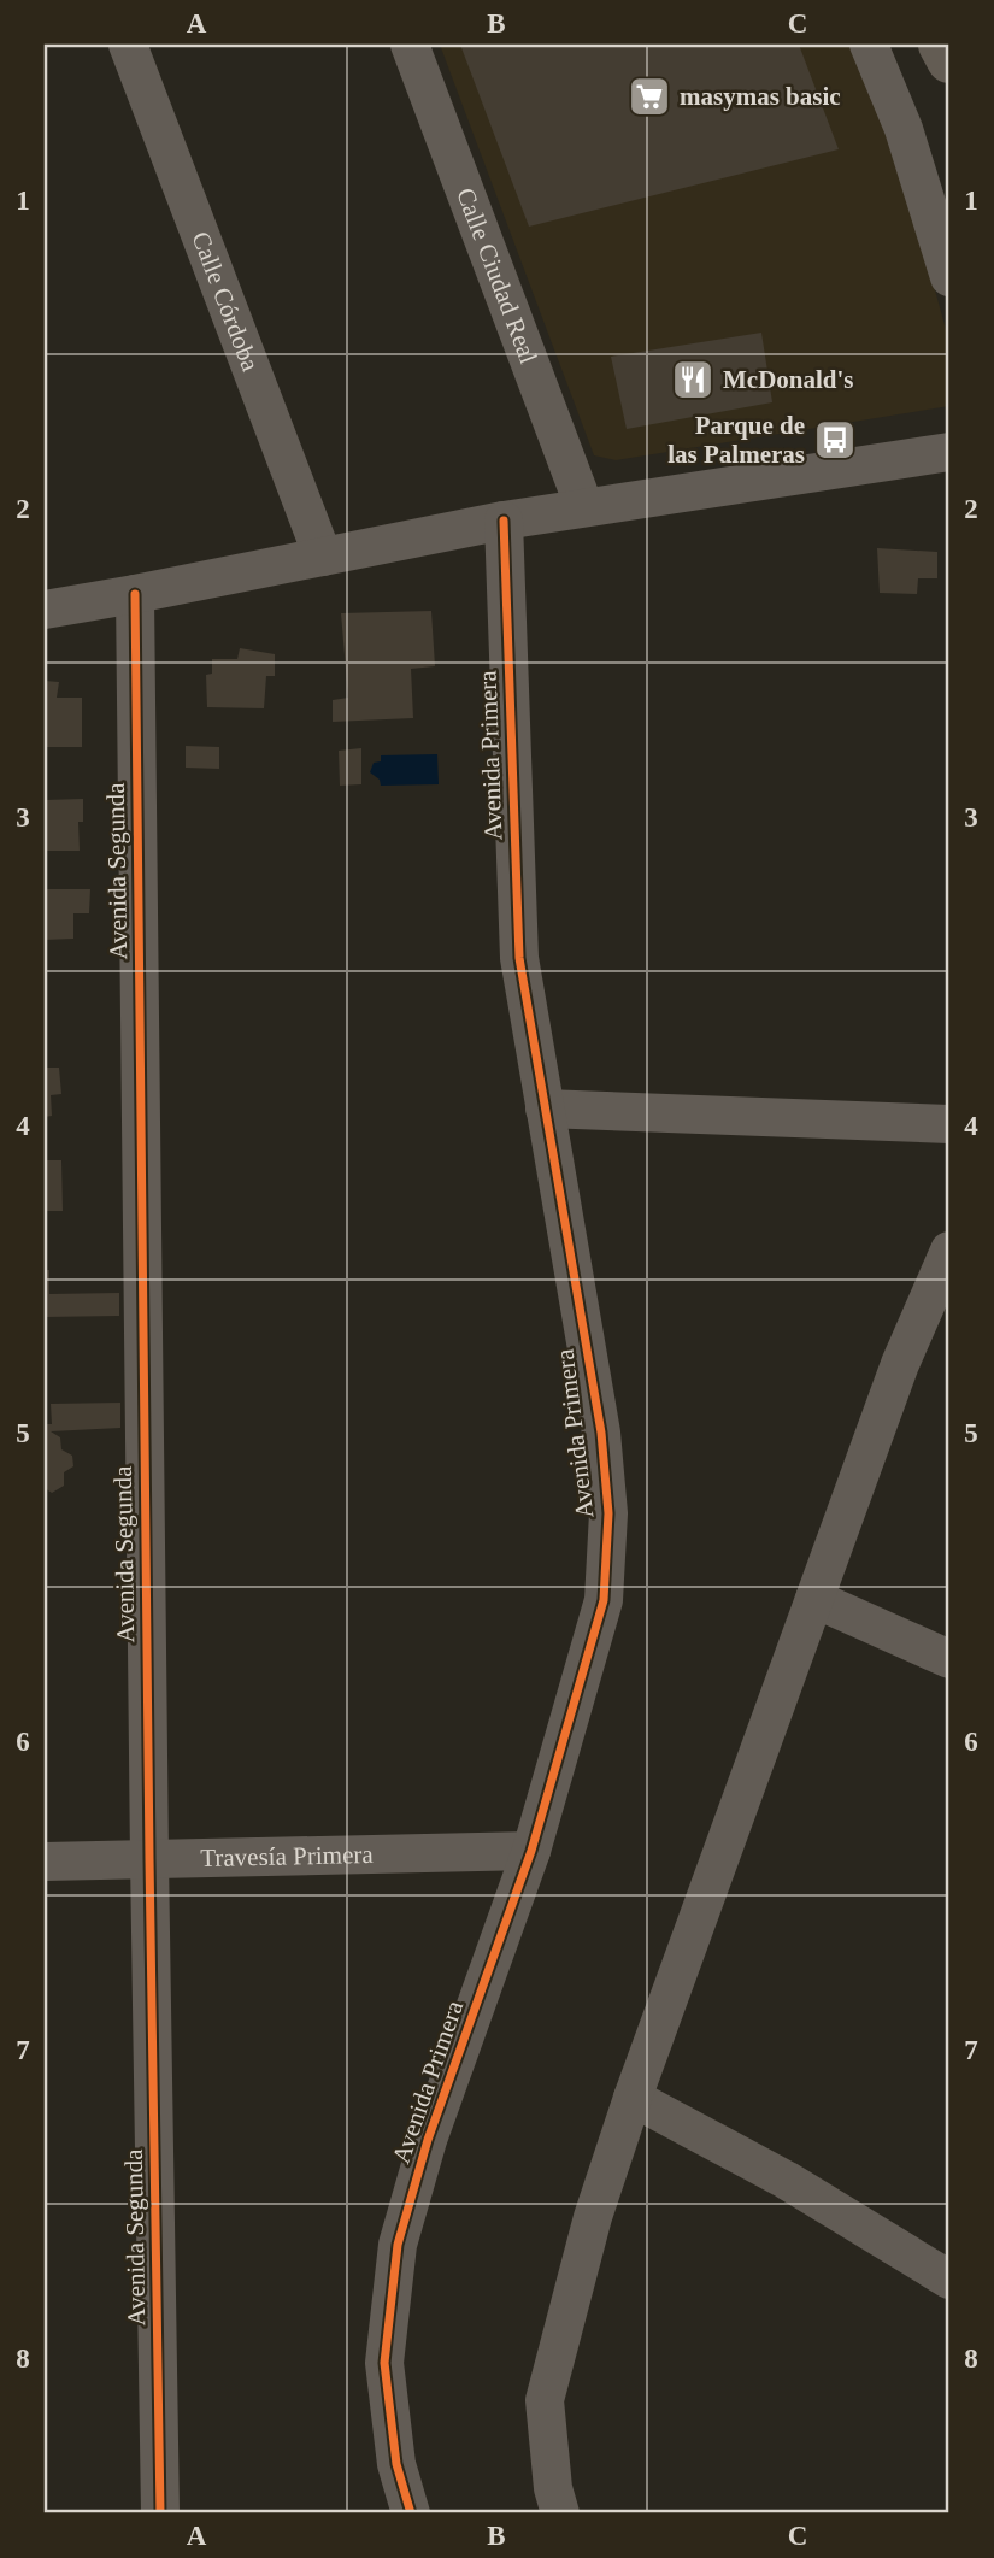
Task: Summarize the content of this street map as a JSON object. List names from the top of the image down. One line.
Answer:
{"streets":{"street":["Calle Ciudad Real","Calle Córdoba","Avenida Primera","Avenida Segunda","Travesía Primera"]},"crossings":[["Avenida Primera","Travesía Primera"],["Avenida Segunda","Travesía Primera"]],"places":{"supermarket":["masymas basic"],"restaurant":["McDonald's"],"bus stop":["Parque de las Palmeras"]},"grid":{"columns":["A","B","C"],"rows":["1","2","3","4","5","6","7","8"]}}
